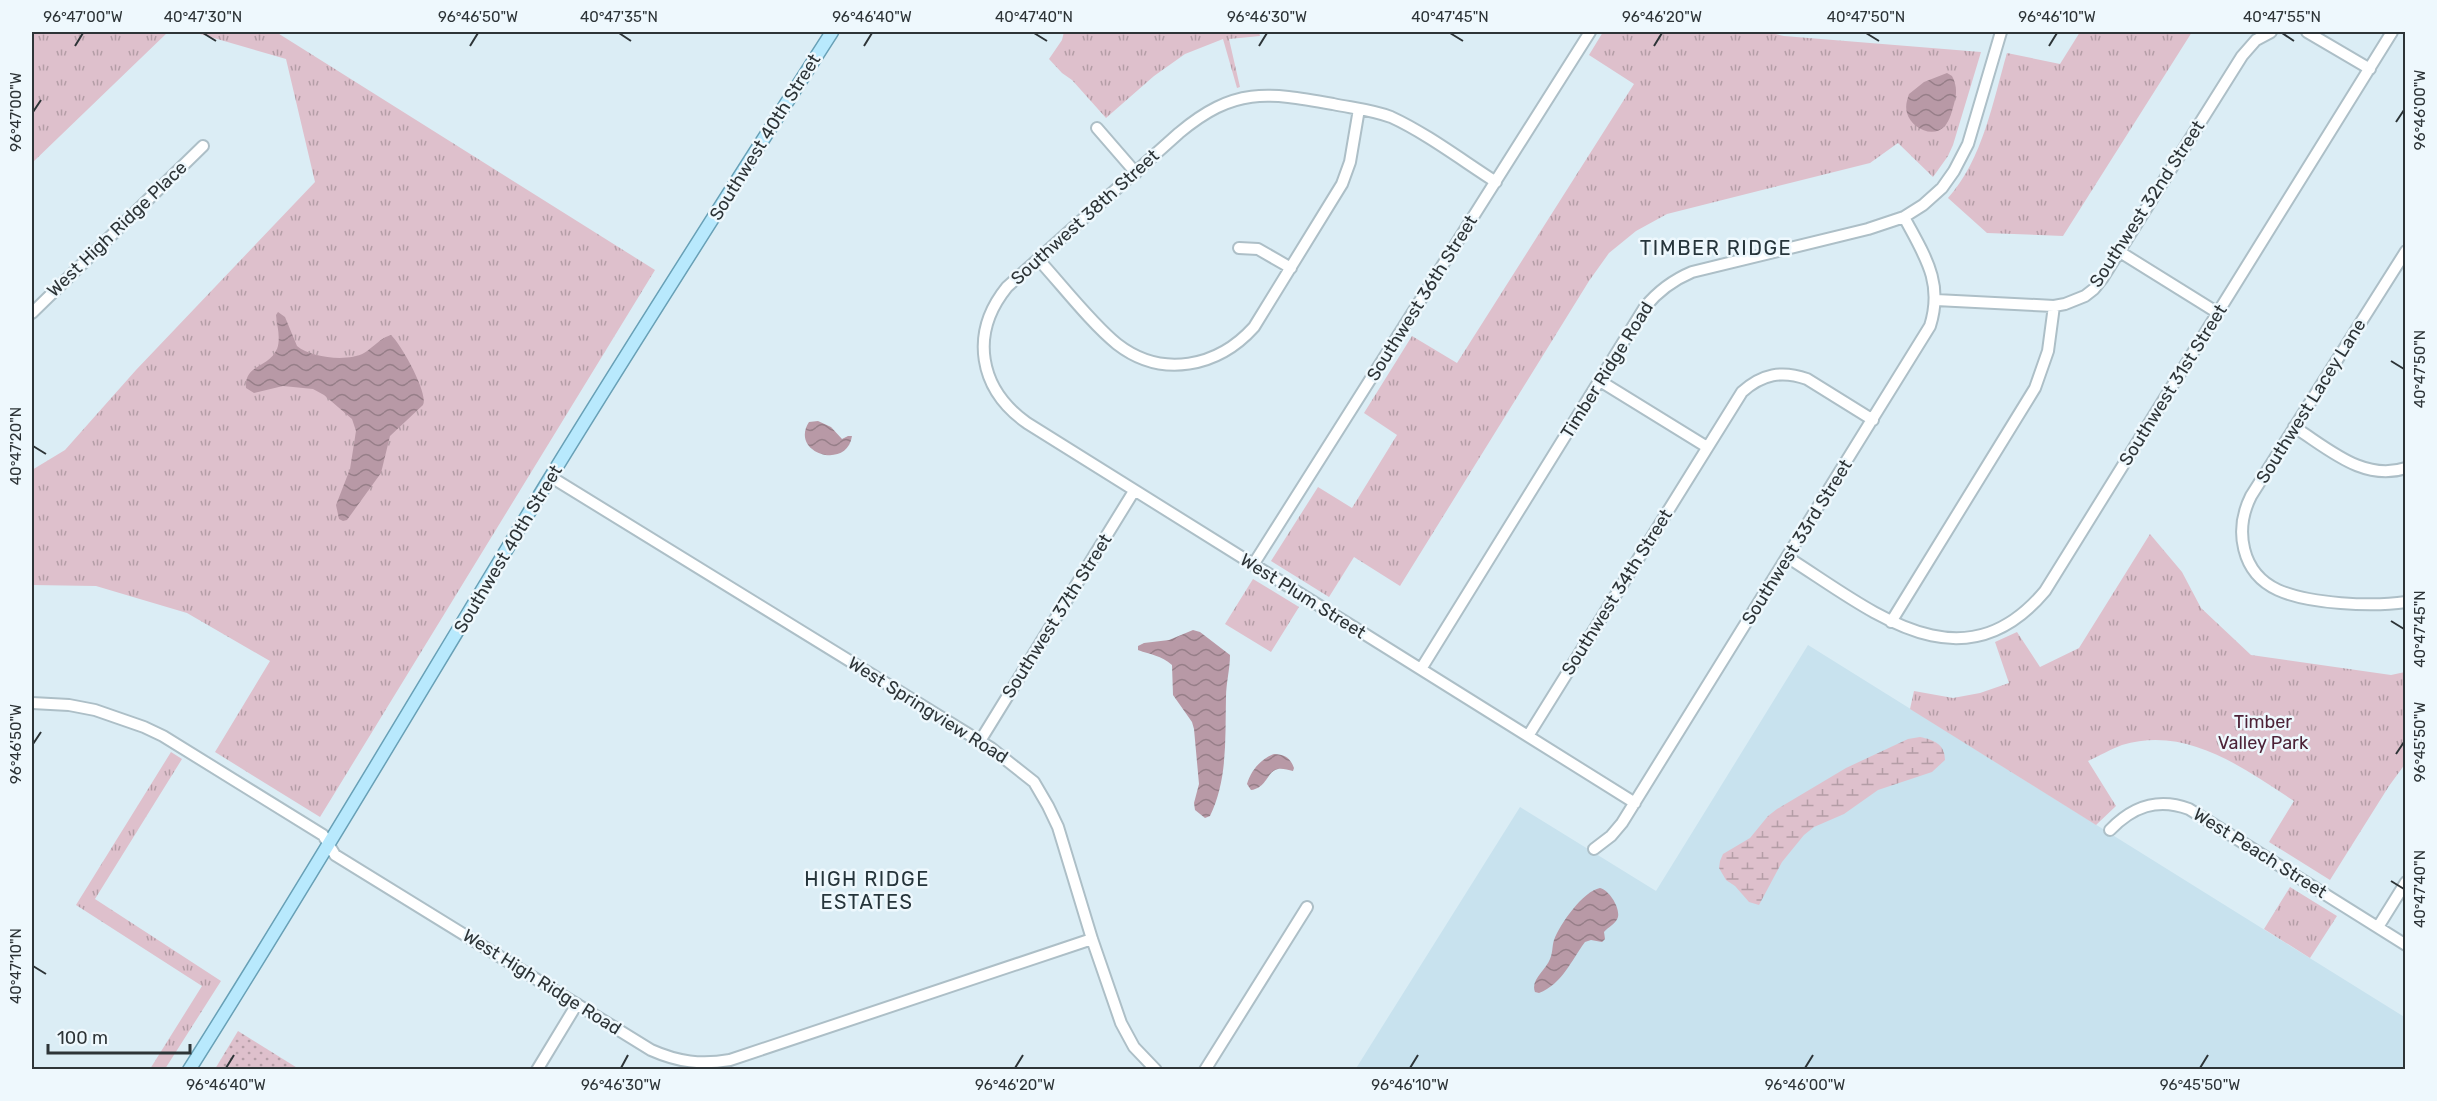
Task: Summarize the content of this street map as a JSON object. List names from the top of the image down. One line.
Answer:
{"streets":{"main road":["Southwest 40th Street"],"street":["Southwest 32nd Street","Southwest 38th Street","West High Ridge Place","Southwest 36th Street","Timber Ridge Road","Southwest 31st Street","Southwest Lacey Lane","Southwest 33rd Street","Southwest 34th Street","West Plum Street","Southwest 37th Street","West Springview Road","West Peach Street","West High Ridge Road"]},"crossings":[["Southwest 40th Street","West Springview Road"],["Southwest 40th Street","West High Ridge Road"],["Southwest 38th Street","Southwest 36th Street"],["Southwest 38th Street","West Plum Street"],["Southwest 36th Street","West Plum Street"],["Timber Ridge Road","Southwest 33rd Street"],["Timber Ridge Road","West Plum Street"],["Southwest 33rd Street","Southwest 34th Street"],["Southwest 33rd Street","West Plum Street"],["Southwest 34th Street","West Plum Street"],["West Plum Street","Southwest 37th Street"],["Southwest 37th Street","West Springview Road"],["West Springview Road","West High Ridge Road"]],"districts":["TIMBER RIDGE","HIGH RIDGE ESTATES"],"parks":["Timber Valley Park"],"scale_bar":"100 m","coordinates":["96°47'00\"W","40°47'30\"N","96°46'50\"W","40°47'35\"N","96°46'40\"W","40°47'40\"N","96°46'30\"W","40°47'45\"N","96°46'20\"W","40°47'50\"N","96°46'10\"W","40°47'55\"N","96°46'00\"W","40°47'20\"N","96°45'50\"W","40°47'10\"N"]}
